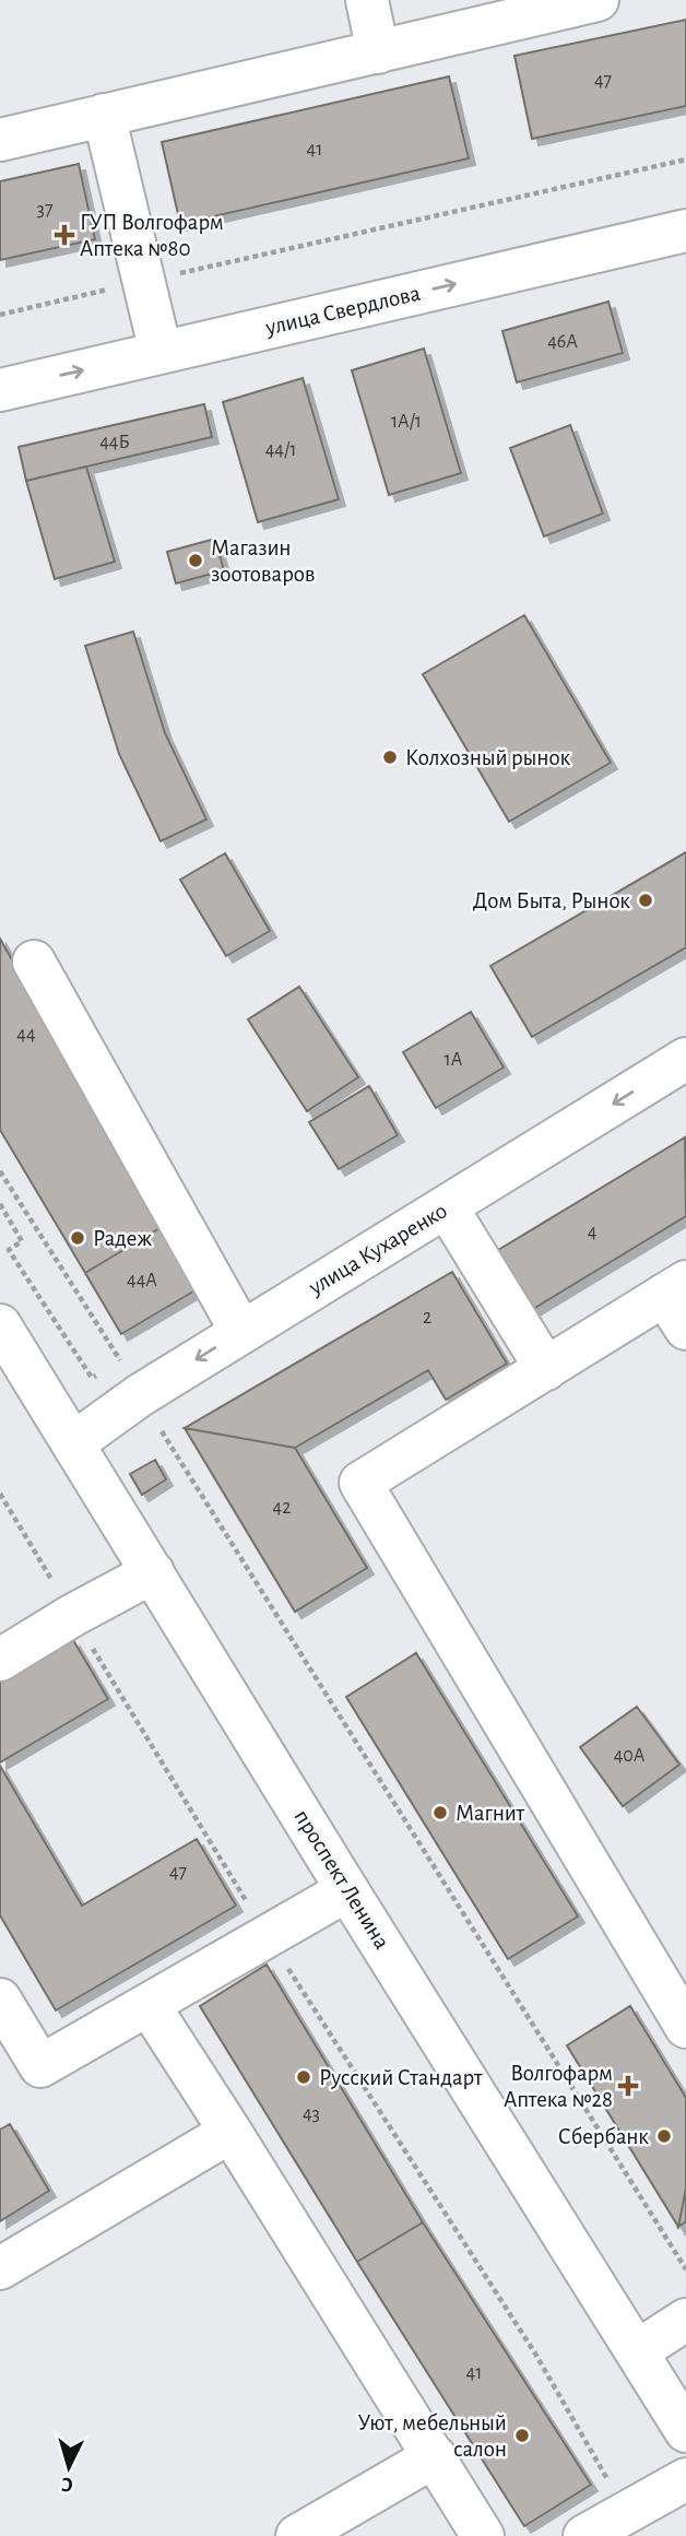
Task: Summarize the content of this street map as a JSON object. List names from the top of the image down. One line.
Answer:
{"streets":{"street":["улица Свердлова","улица Кухаренко","проспект Ленина"]},"crossings":[["улица Кухаренко","проспект Ленина"]],"places":{"health":["ГУП Волгофарм Аптека №80","Волгофарм Аптека №28"],"other":["Магазин зоотоваров","Колхозный рынок","Дом Быта, Рынок","Радеж","Магнит","Русский Стандарт","Сбербанк","Уют, мебельный салон"]},"house_numbers":["47","41","37","46А","1А/1","44Б","44/1","44","1А","4","44А","2","42","40А","47","43","41"],"north":"bottom"}
